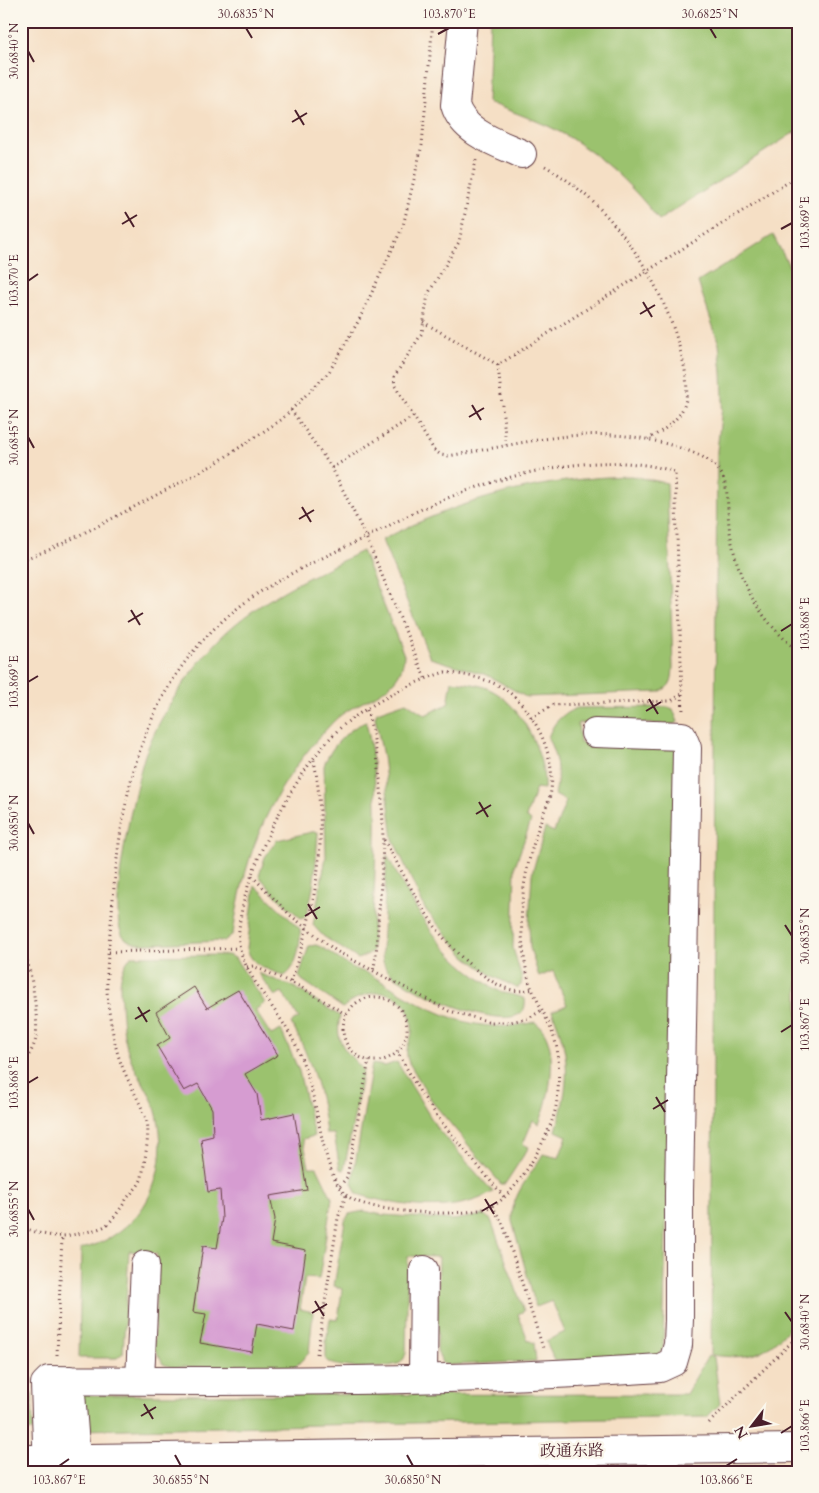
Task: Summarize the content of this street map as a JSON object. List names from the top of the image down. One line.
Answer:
{"streets":{"street":["政通东路"]},"north":"bottom left","coordinates":["30.6835°N","103.870°E","30.6825°N","30.6840°N","103.869°E","30.6845°N","103.868°E","30.6850°N","103.867°E","30.6855°N","103.866°E"]}
